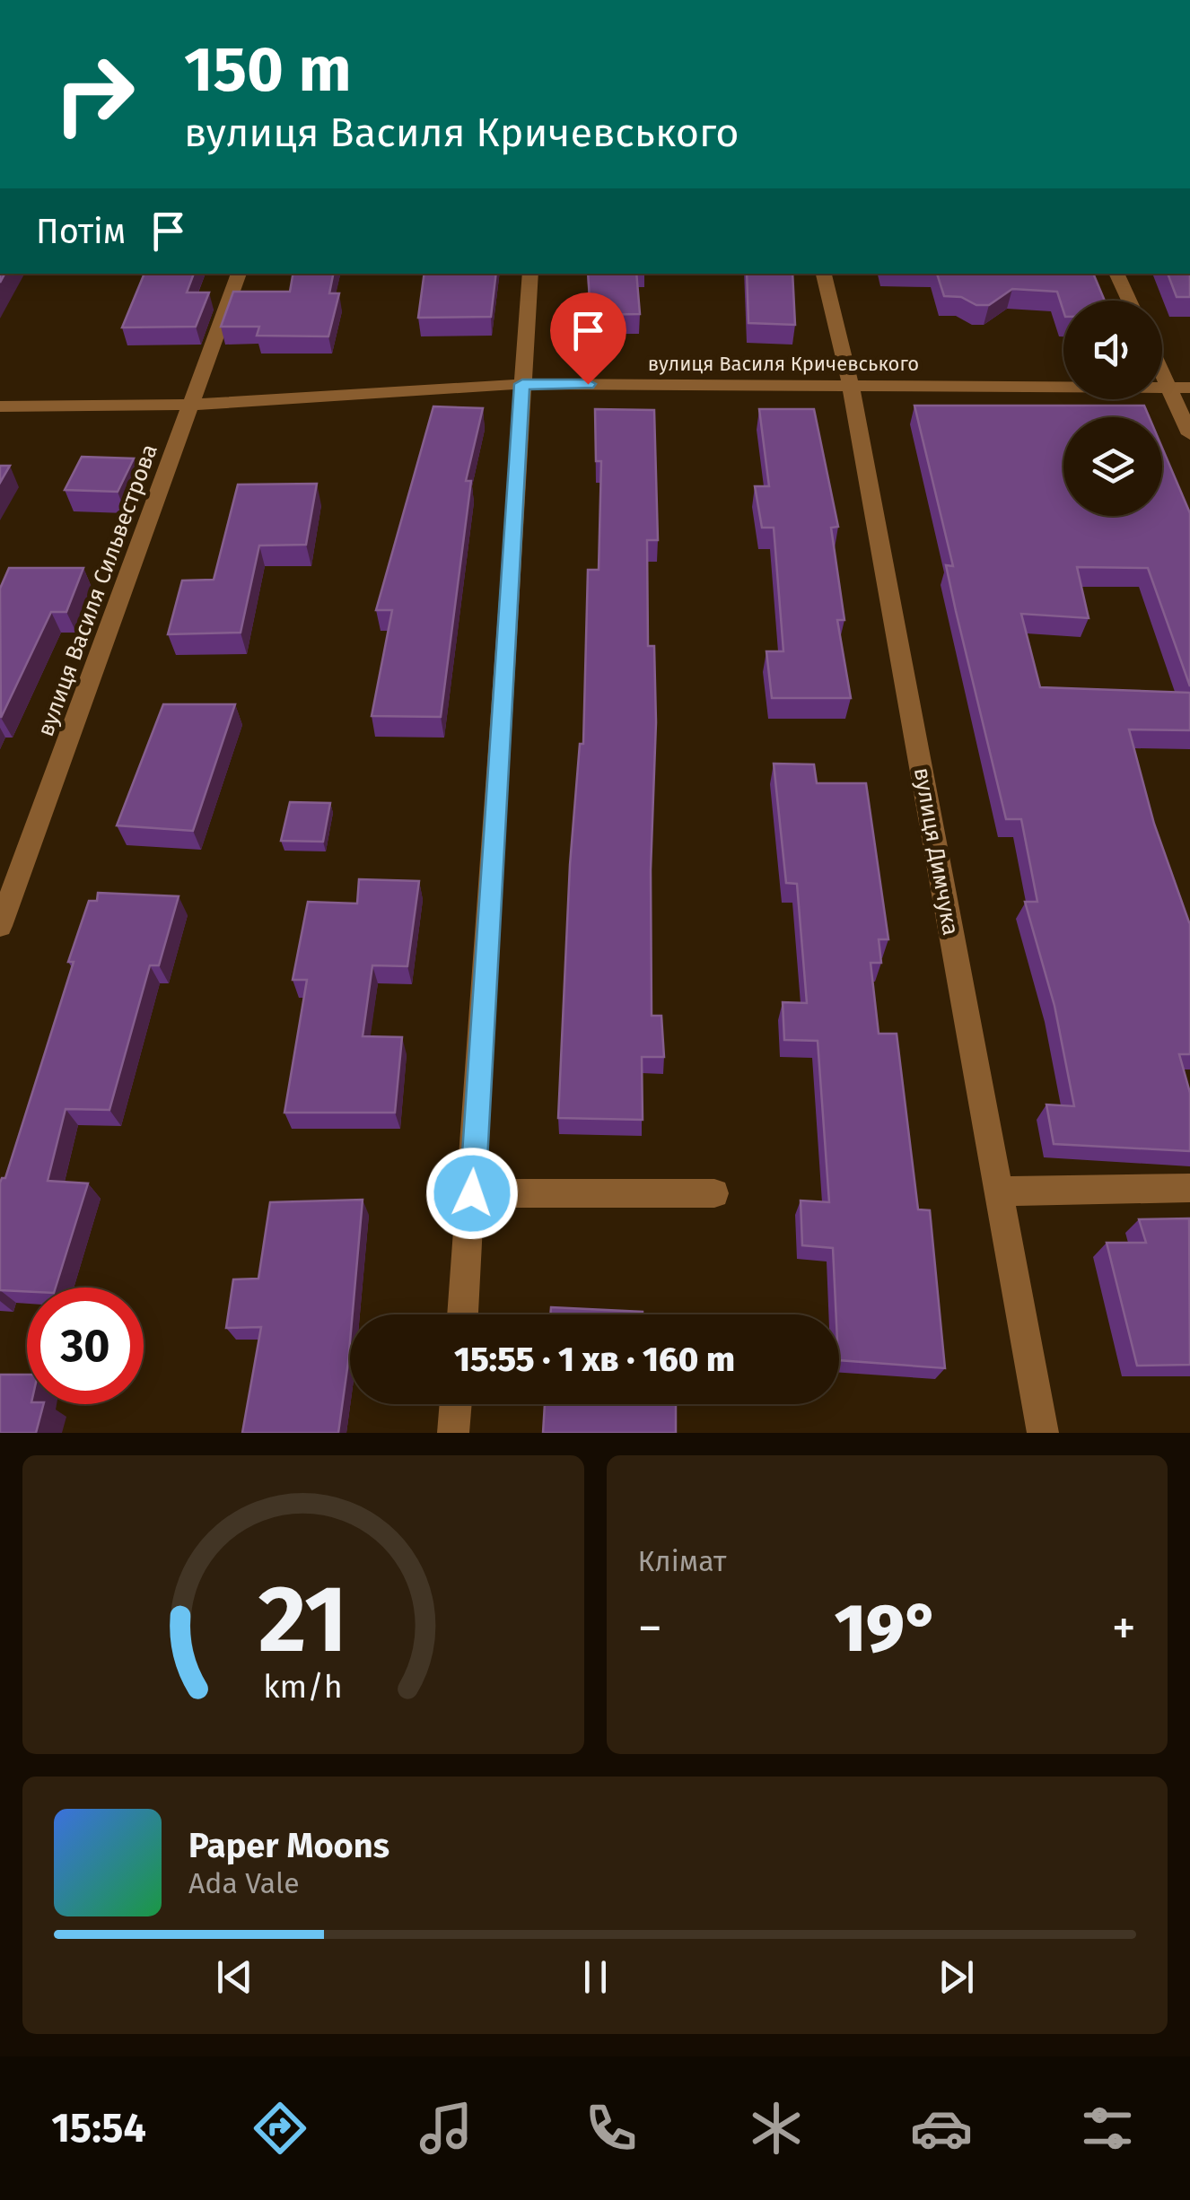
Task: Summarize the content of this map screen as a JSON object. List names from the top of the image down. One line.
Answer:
{"streets":{"street":["вулиця Василя Кричевського","вулиця Василя Сильвестрова","вулиця Димчука"]},"crossings":[["вулиця Василя Кричевського","вулиця Василя Сильвестрова"],["вулиця Василя Кричевського","вулиця Димчука"]],"page":{"turn":["150 m","вулиця Василя Кричевського"],"then":"Потім","limit":"30","trip":"15:55 · 1 хв · 160 m","tile":"Клімат","heat":["−","19°","+"],"song":["Paper Moons","Ada Vale"],"tabs":"15:54","gauge":["21","km/h"]}}
